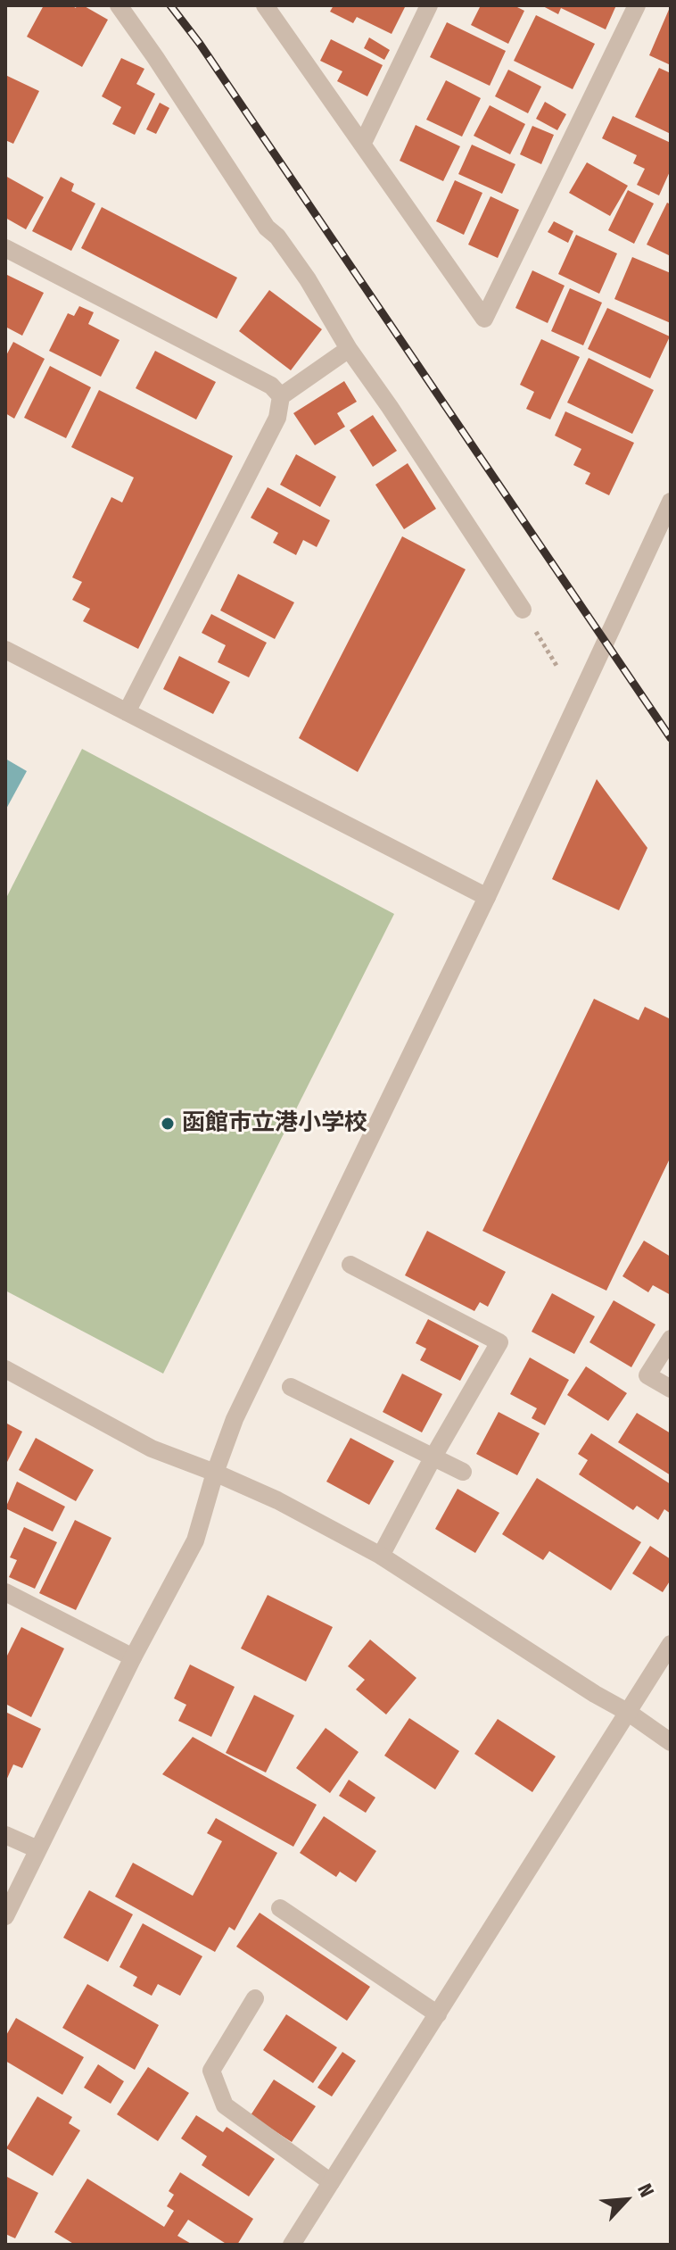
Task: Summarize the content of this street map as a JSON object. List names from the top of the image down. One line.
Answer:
{"places":["函館市立港小学校"],"north":"top right"}
